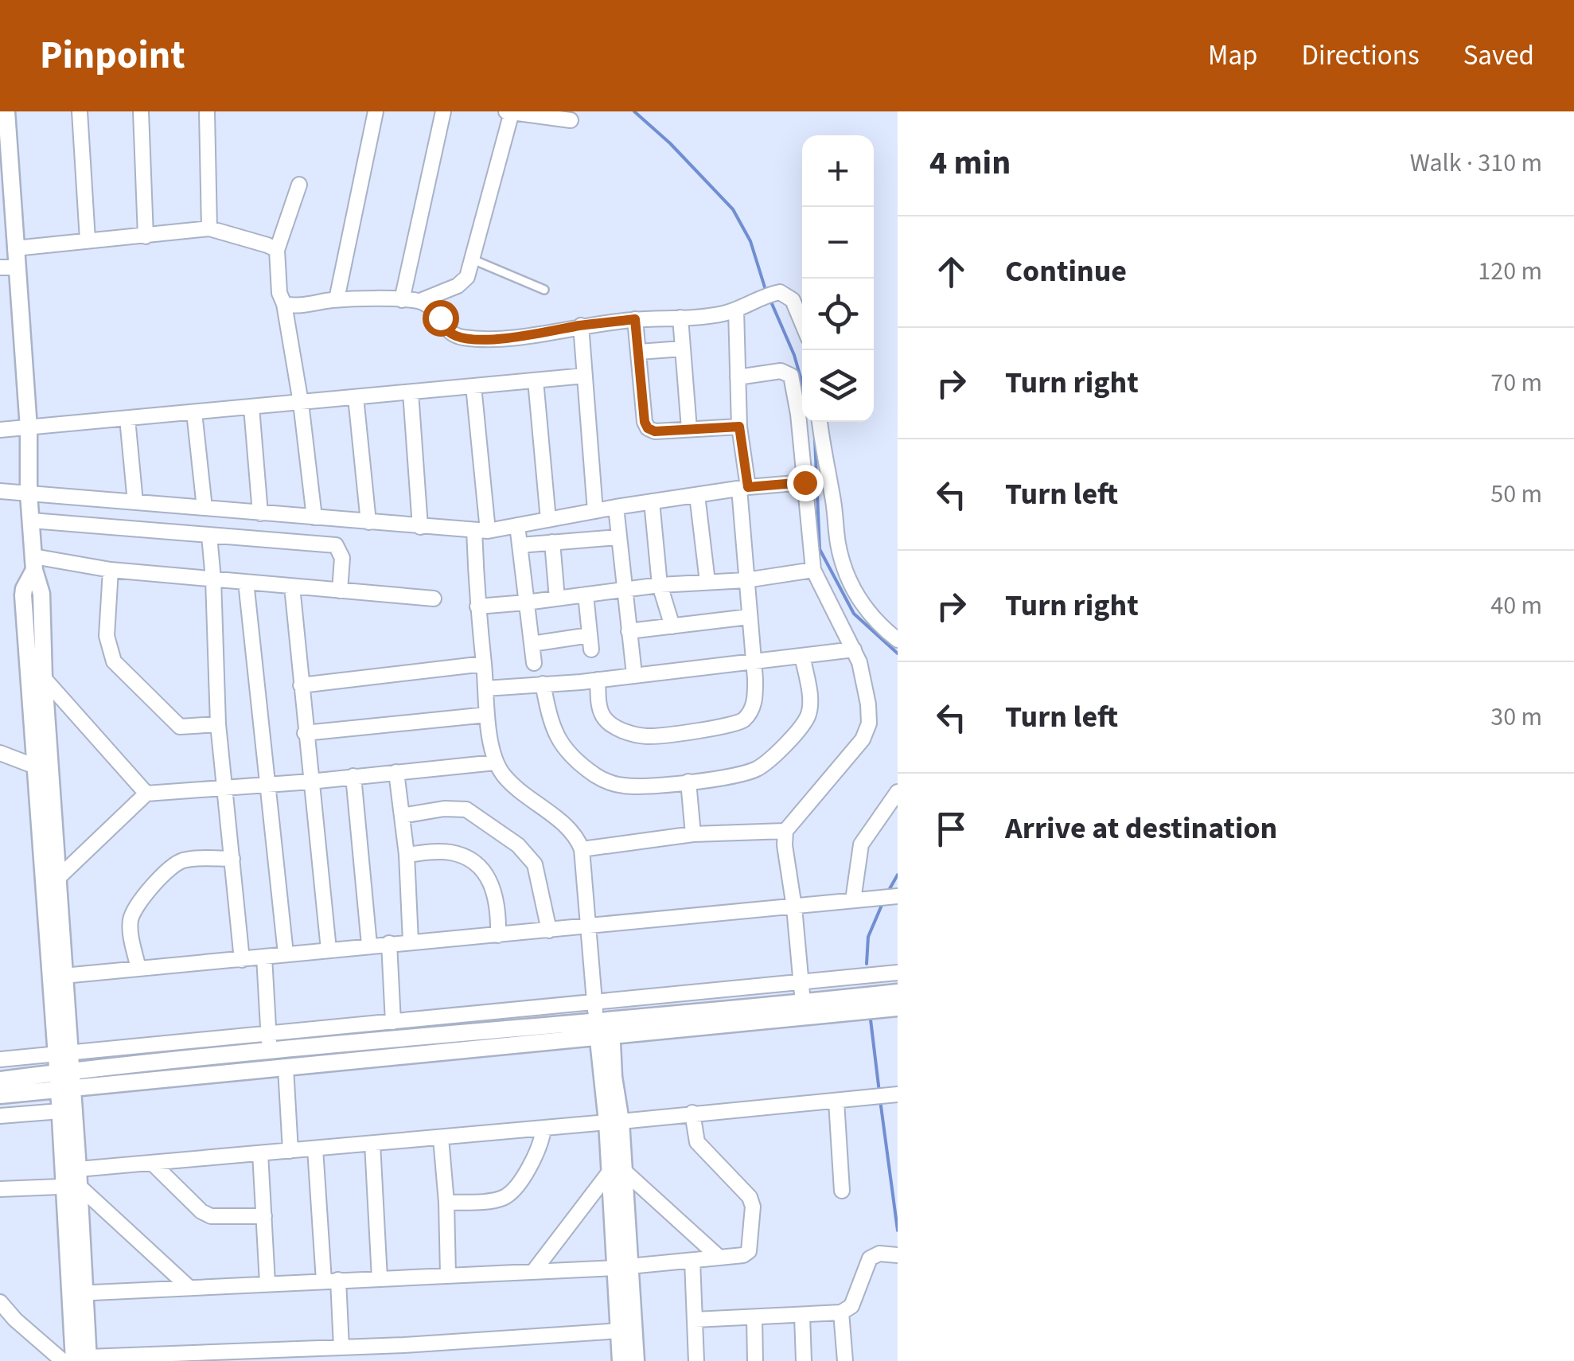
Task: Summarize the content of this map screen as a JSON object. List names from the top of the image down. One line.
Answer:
{"page":{"header":"Pinpoint","nav":["Map","Directions","Saved"],"heading":["4 min","Walk · 310 m"],"map_buttons":["+","−"],"list":[["Continue","120 m"],["Turn right","70 m"],["Turn left","50 m"],["Turn right","40 m"],["Turn left","30 m"],"Arrive at destination"]}}
